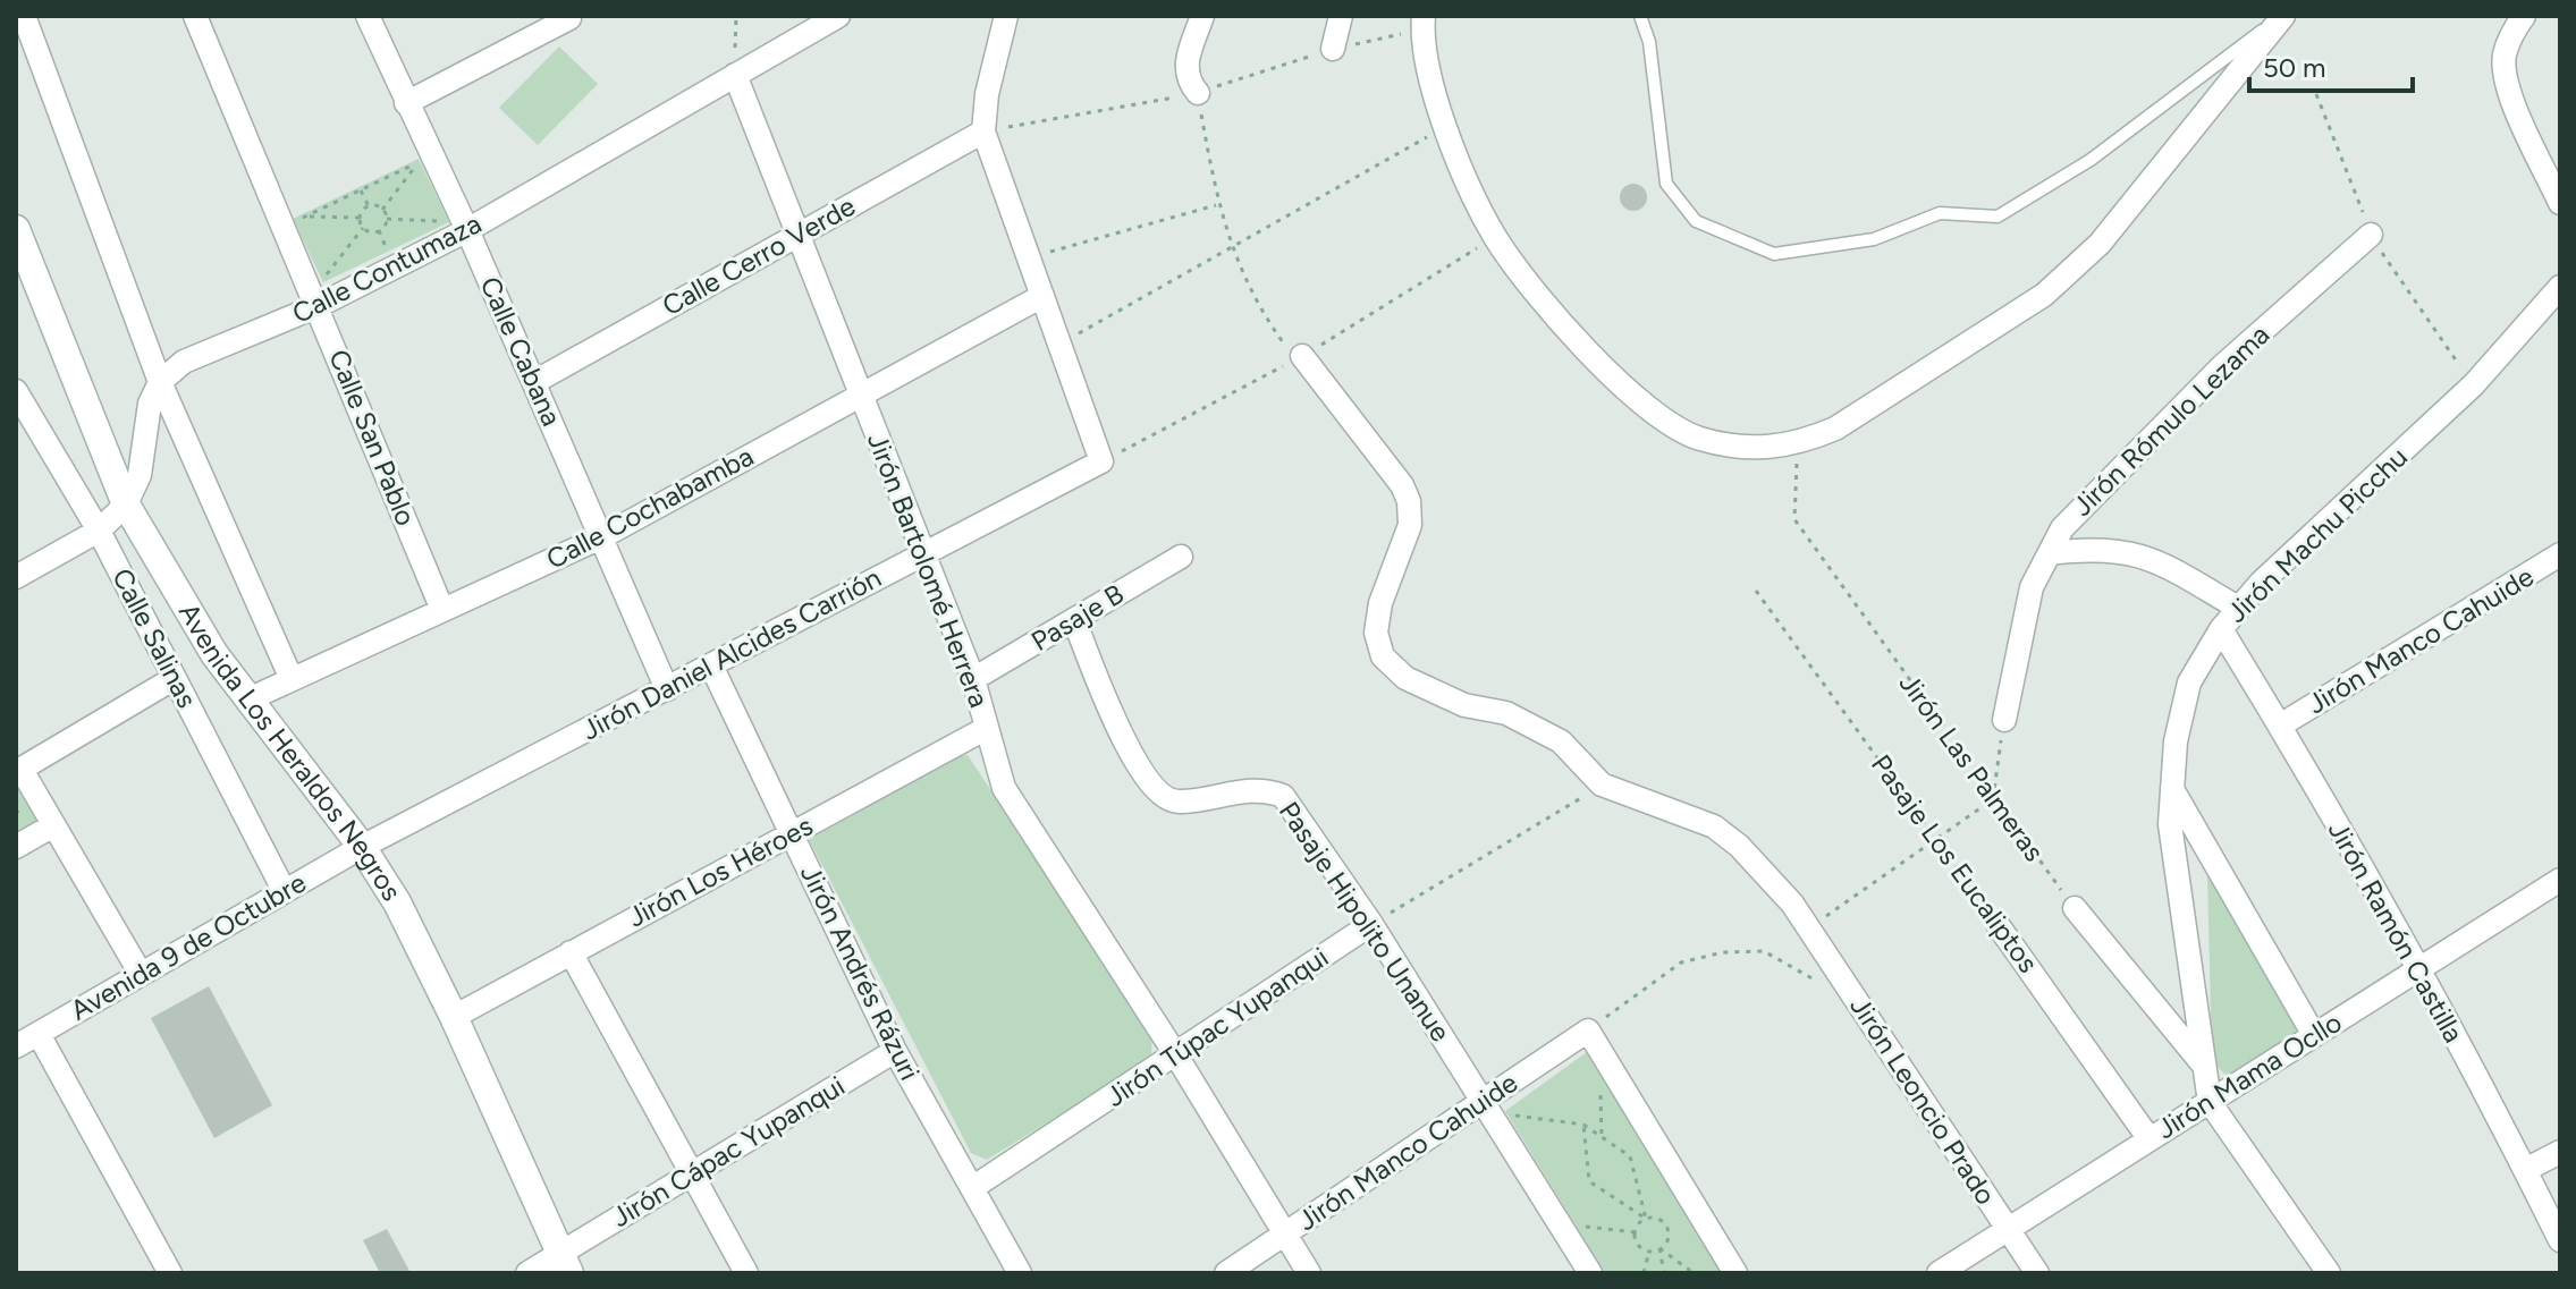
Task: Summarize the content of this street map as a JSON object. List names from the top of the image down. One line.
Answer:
{"streets":{"street":["Calle Cerro Verde","Calle Contumaza","Calle Cabana","Jirón Rómulo Lezama","Calle San Pablo","Calle Cochabamba","Jirón Machu Picchu","Jirón Bartolomé Herrera","Pasaje B","Calle Salinas","Jirón Manco Cahuide","Jirón Daniel Alcides Carrión","Avenida Los Heraldos Negros","Pasaje Los Eucaliptos","Jirón Los Héroes","Pasaje Hipolito Unanue","Jirón Ramón Castilla","Avenida 9 de Octubre","Jirón Andrés Rázuri","Jirón Túpac Yupanqui","Jirón Mama Ocllo","Jirón Leoncio Prado","Jirón Cápac Yupanqui"],"path":["Jirón Las Palmeras"]},"crossings":[["Calle Cerro Verde","Calle Cabana"],["Calle Cerro Verde","Jirón Bartolomé Herrera"],["Calle Contumaza","Calle Cabana"],["Calle Contumaza","Calle San Pablo"],["Calle Contumaza","Jirón Bartolomé Herrera"],["Calle Contumaza","Avenida Los Heraldos Negros"],["Calle Cabana","Calle Cochabamba"],["Calle Cabana","Jirón Daniel Alcides Carrión"],["Calle San Pablo","Calle Cochabamba"],["Calle Cochabamba","Jirón Bartolomé Herrera"],["Calle Cochabamba","Avenida Los Heraldos Negros"],["Jirón Machu Picchu","Jirón Ramón Castilla"],["Jirón Machu Picchu","Jirón Mama Ocllo"],["Jirón Bartolomé Herrera","Pasaje B"],["Jirón Bartolomé Herrera","Jirón Manco Cahuide"],["Jirón Bartolomé Herrera","Jirón Daniel Alcides Carrión"],["Jirón Bartolomé Herrera","Jirón Los Héroes"],["Jirón Bartolomé Herrera","Jirón Túpac Yupanqui"],["Pasaje B","Pasaje Hipolito Unanue"],["Calle Salinas","Avenida 9 de Octubre"],["Jirón Manco Cahuide","Pasaje Hipolito Unanue"],["Jirón Manco Cahuide","Jirón Ramón Castilla"],["Jirón Daniel Alcides Carrión","Avenida Los Heraldos Negros"],["Jirón Daniel Alcides Carrión","Avenida 9 de Octubre"],["Jirón Daniel Alcides Carrión","Jirón Andrés Rázuri"],["Avenida Los Heraldos Negros","Jirón Los Héroes"],["Avenida Los Heraldos Negros","Avenida 9 de Octubre"],["Avenida Los Heraldos Negros","Jirón Cápac Yupanqui"],["Pasaje Los Eucaliptos","Jirón Mama Ocllo"],["Jirón Los Héroes","Jirón Andrés Rázuri"],["Pasaje Hipolito Unanue","Jirón Túpac Yupanqui"],["Jirón Ramón Castilla","Jirón Mama Ocllo"],["Jirón Andrés Rázuri","Jirón Túpac Yupanqui"],["Jirón Andrés Rázuri","Jirón Cápac Yupanqui"],["Jirón Mama Ocllo","Jirón Leoncio Prado"]],"scale_bar":"50 m"}
